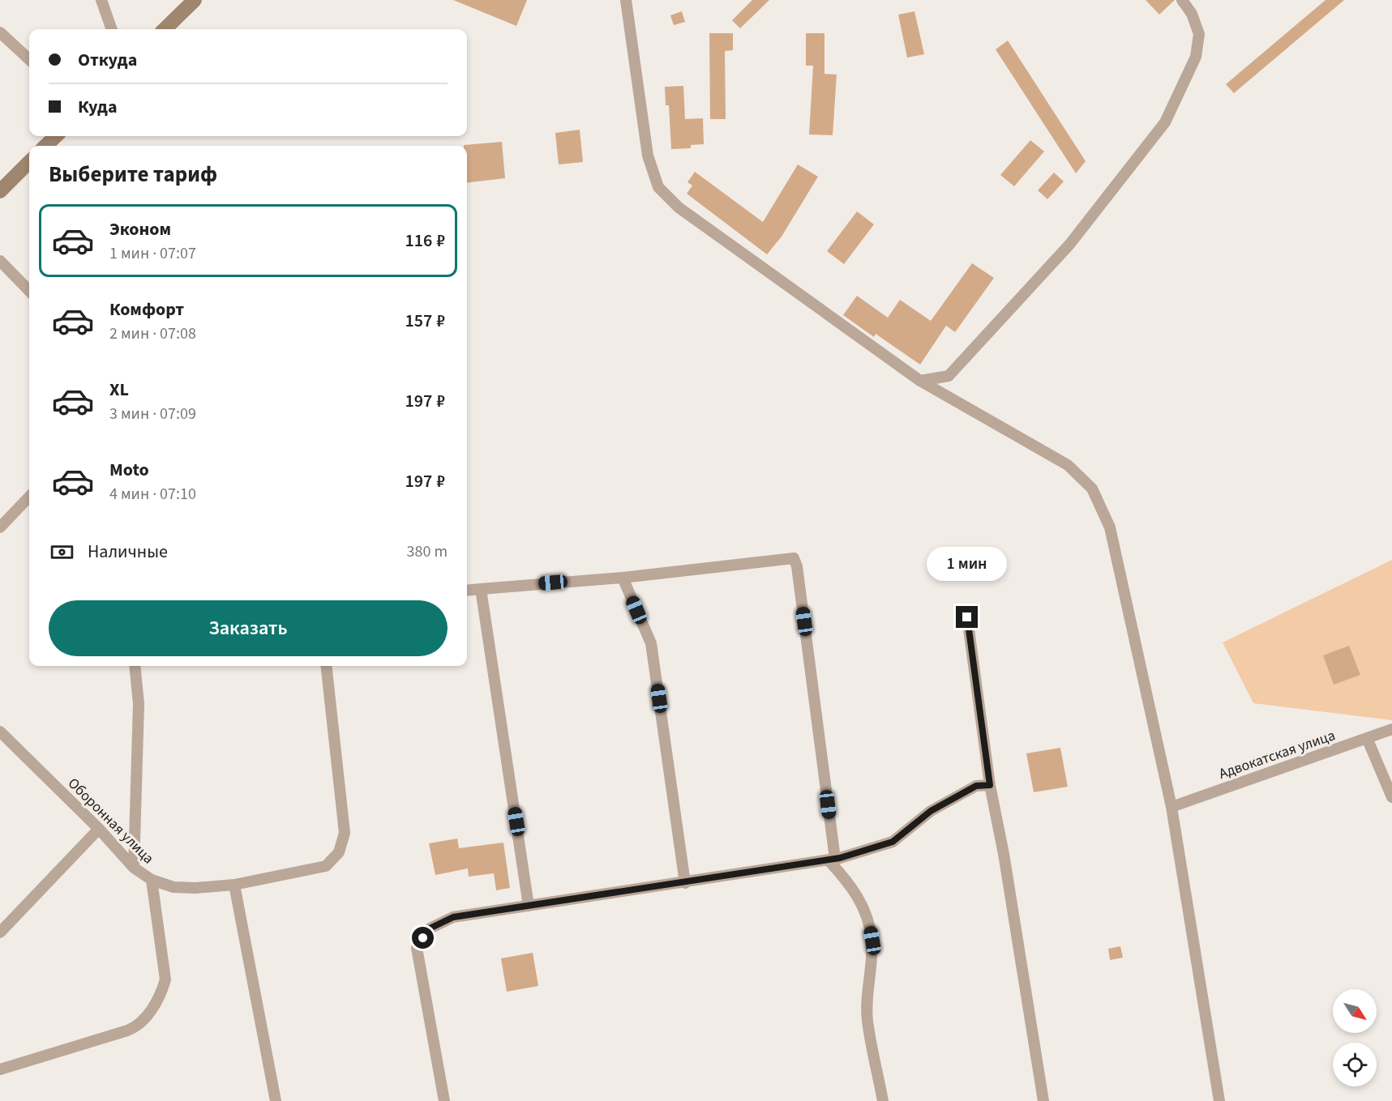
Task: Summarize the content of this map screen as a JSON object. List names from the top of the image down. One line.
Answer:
{"streets":{"street":["Адвокатская улица","Оборонная улица"]},"north":"bottom right","page":{"banner":["Откуда","Куда"],"heading":"Выберите тариф","list":[{"name":"Эконом","note":"1 мин · 07:07","value":"116 ₽"},{"name":"Комфорт","note":"2 мин · 07:08","value":"157 ₽"},{"name":"XL","note":"3 мин · 07:09","value":"197 ₽"},{"name":"Moto","note":"4 мин · 07:10","value":"197 ₽"}],"pay":["Наличные","380 m"],"bubble":"1 мин","buttons":"Заказать"}}
